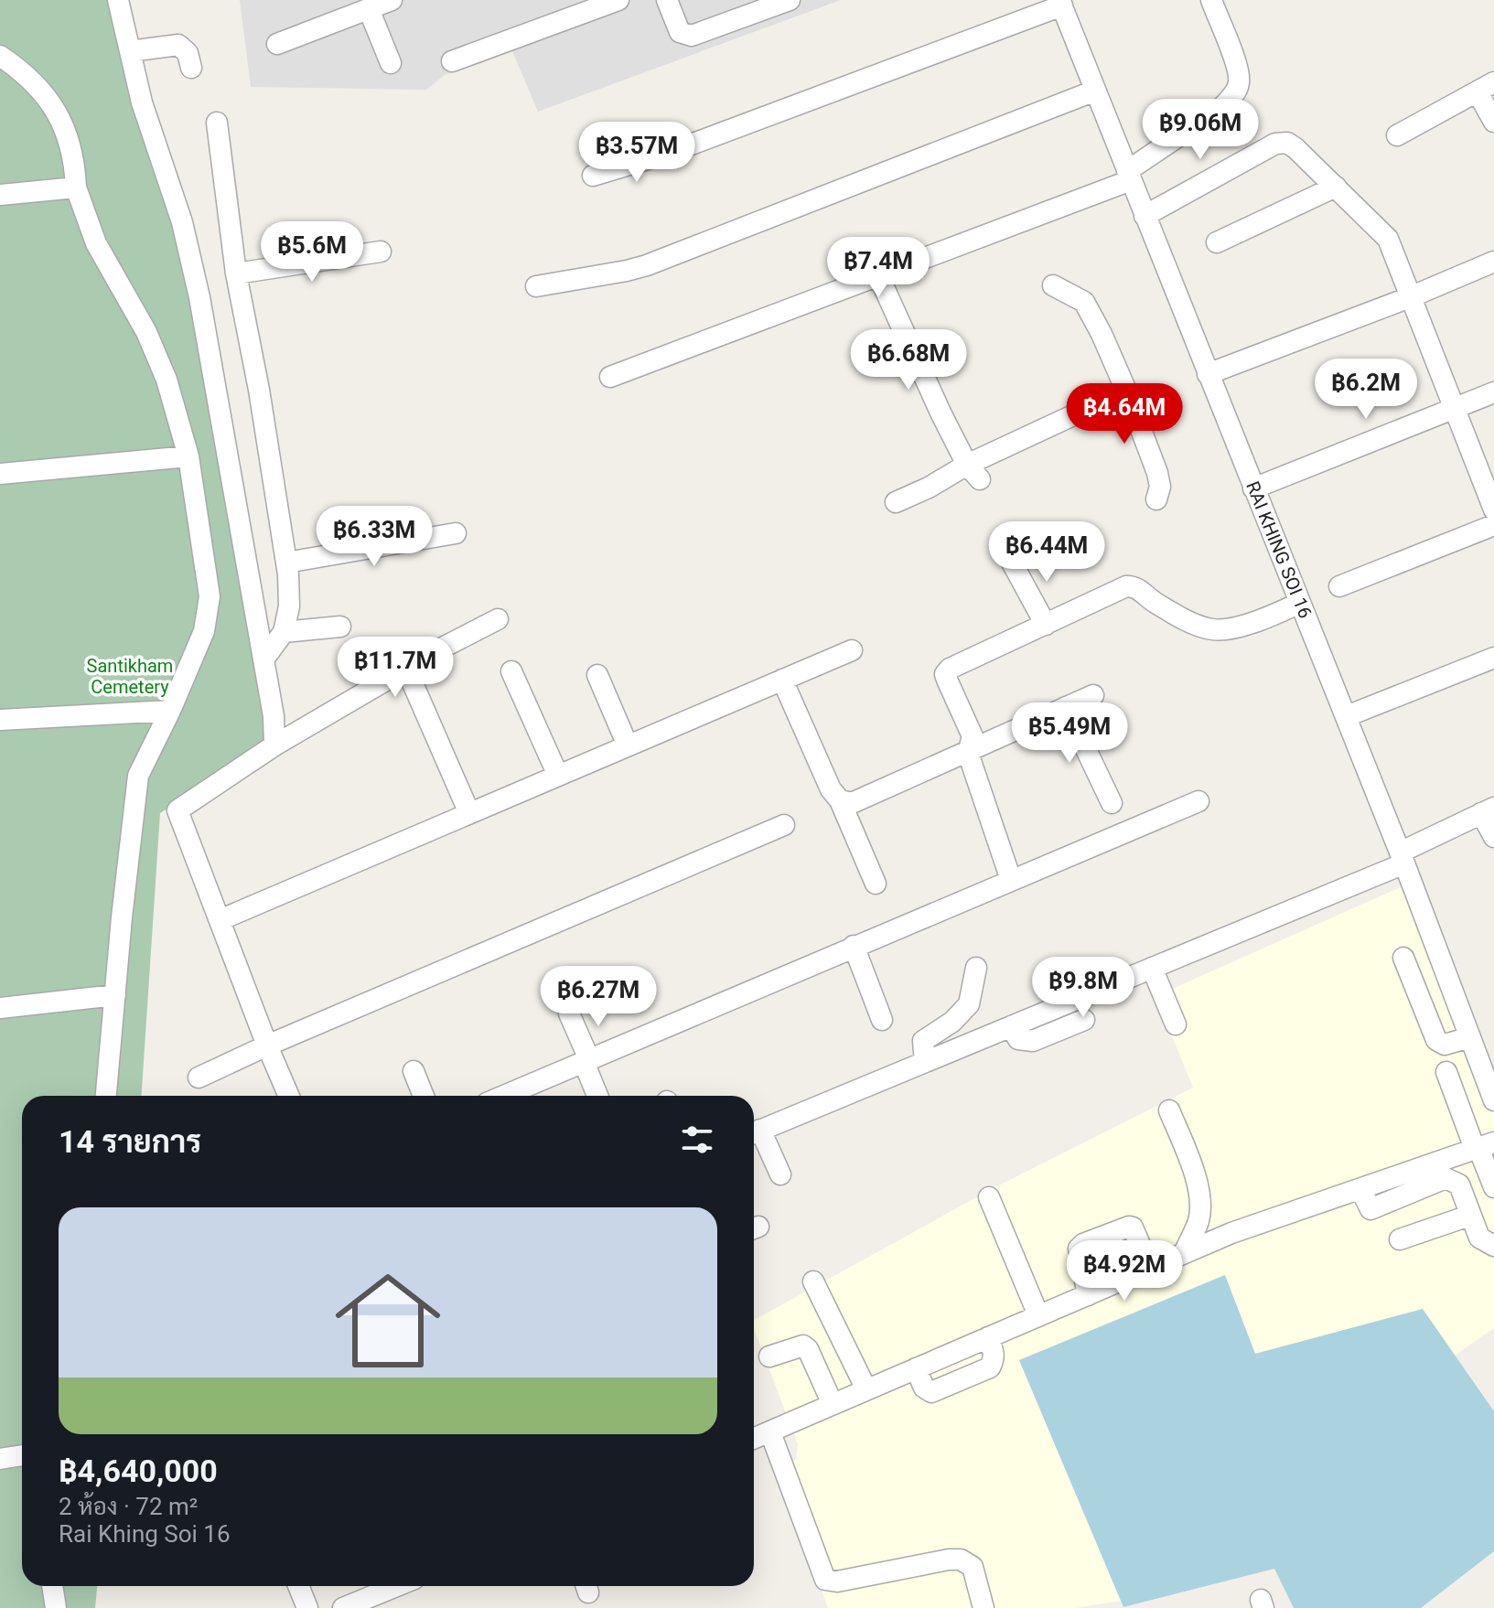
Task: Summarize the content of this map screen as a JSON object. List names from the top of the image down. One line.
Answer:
{"streets":{"street":["RAI KHING SOI 16"]},"parks":["Santikham Cemetery"],"page":{"price":["฿9.06M","฿3.57M","฿5.6M","฿7.4M","฿6.68M","฿6.2M","฿4.64M","฿6.33M","฿6.44M","฿11.7M","฿5.49M","฿9.8M","฿6.27M","฿4.92M"],"heading":"14 รายการ","list":[{"name":"฿4,640,000","note":"2 ห้อง · 72 m² · Rai Khing Soi 16"}]}}
